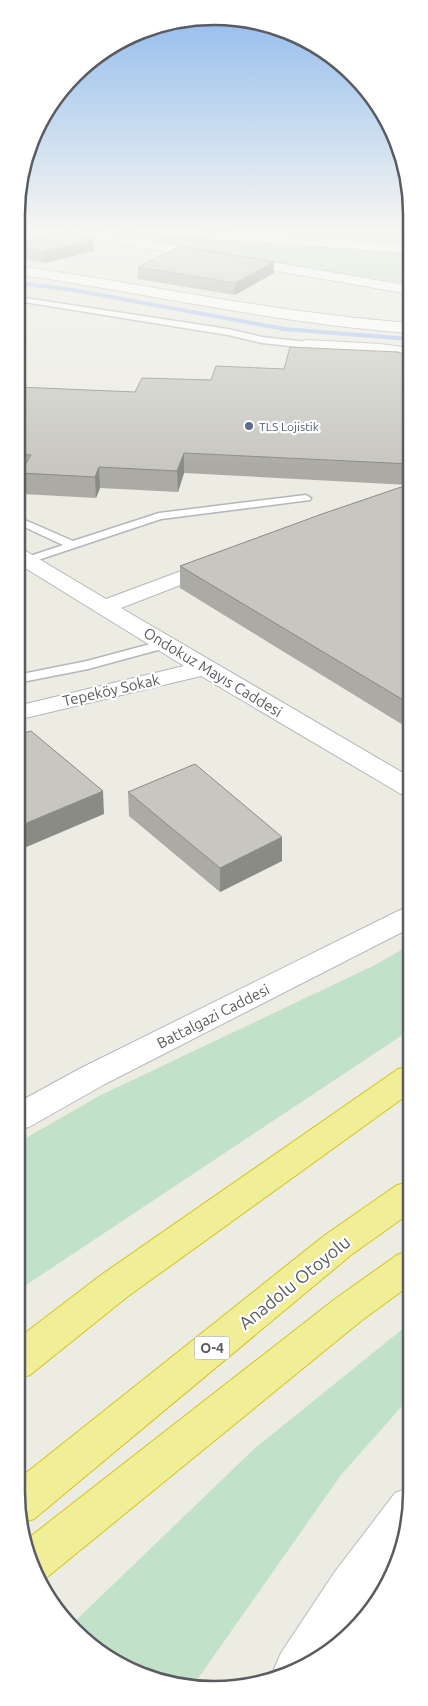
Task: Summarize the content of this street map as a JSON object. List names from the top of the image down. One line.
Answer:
{"streets":{"highway":["Anadolu Otoyolu","O-4"],"street":["Ondokuz Mayıs Caddesi","Tepeköy Sokak","Battalgazi Caddesi"]},"crossings":[["Ondokuz Mayıs Caddesi","Tepeköy Sokak"]],"places":["TLS Lojistik"]}
